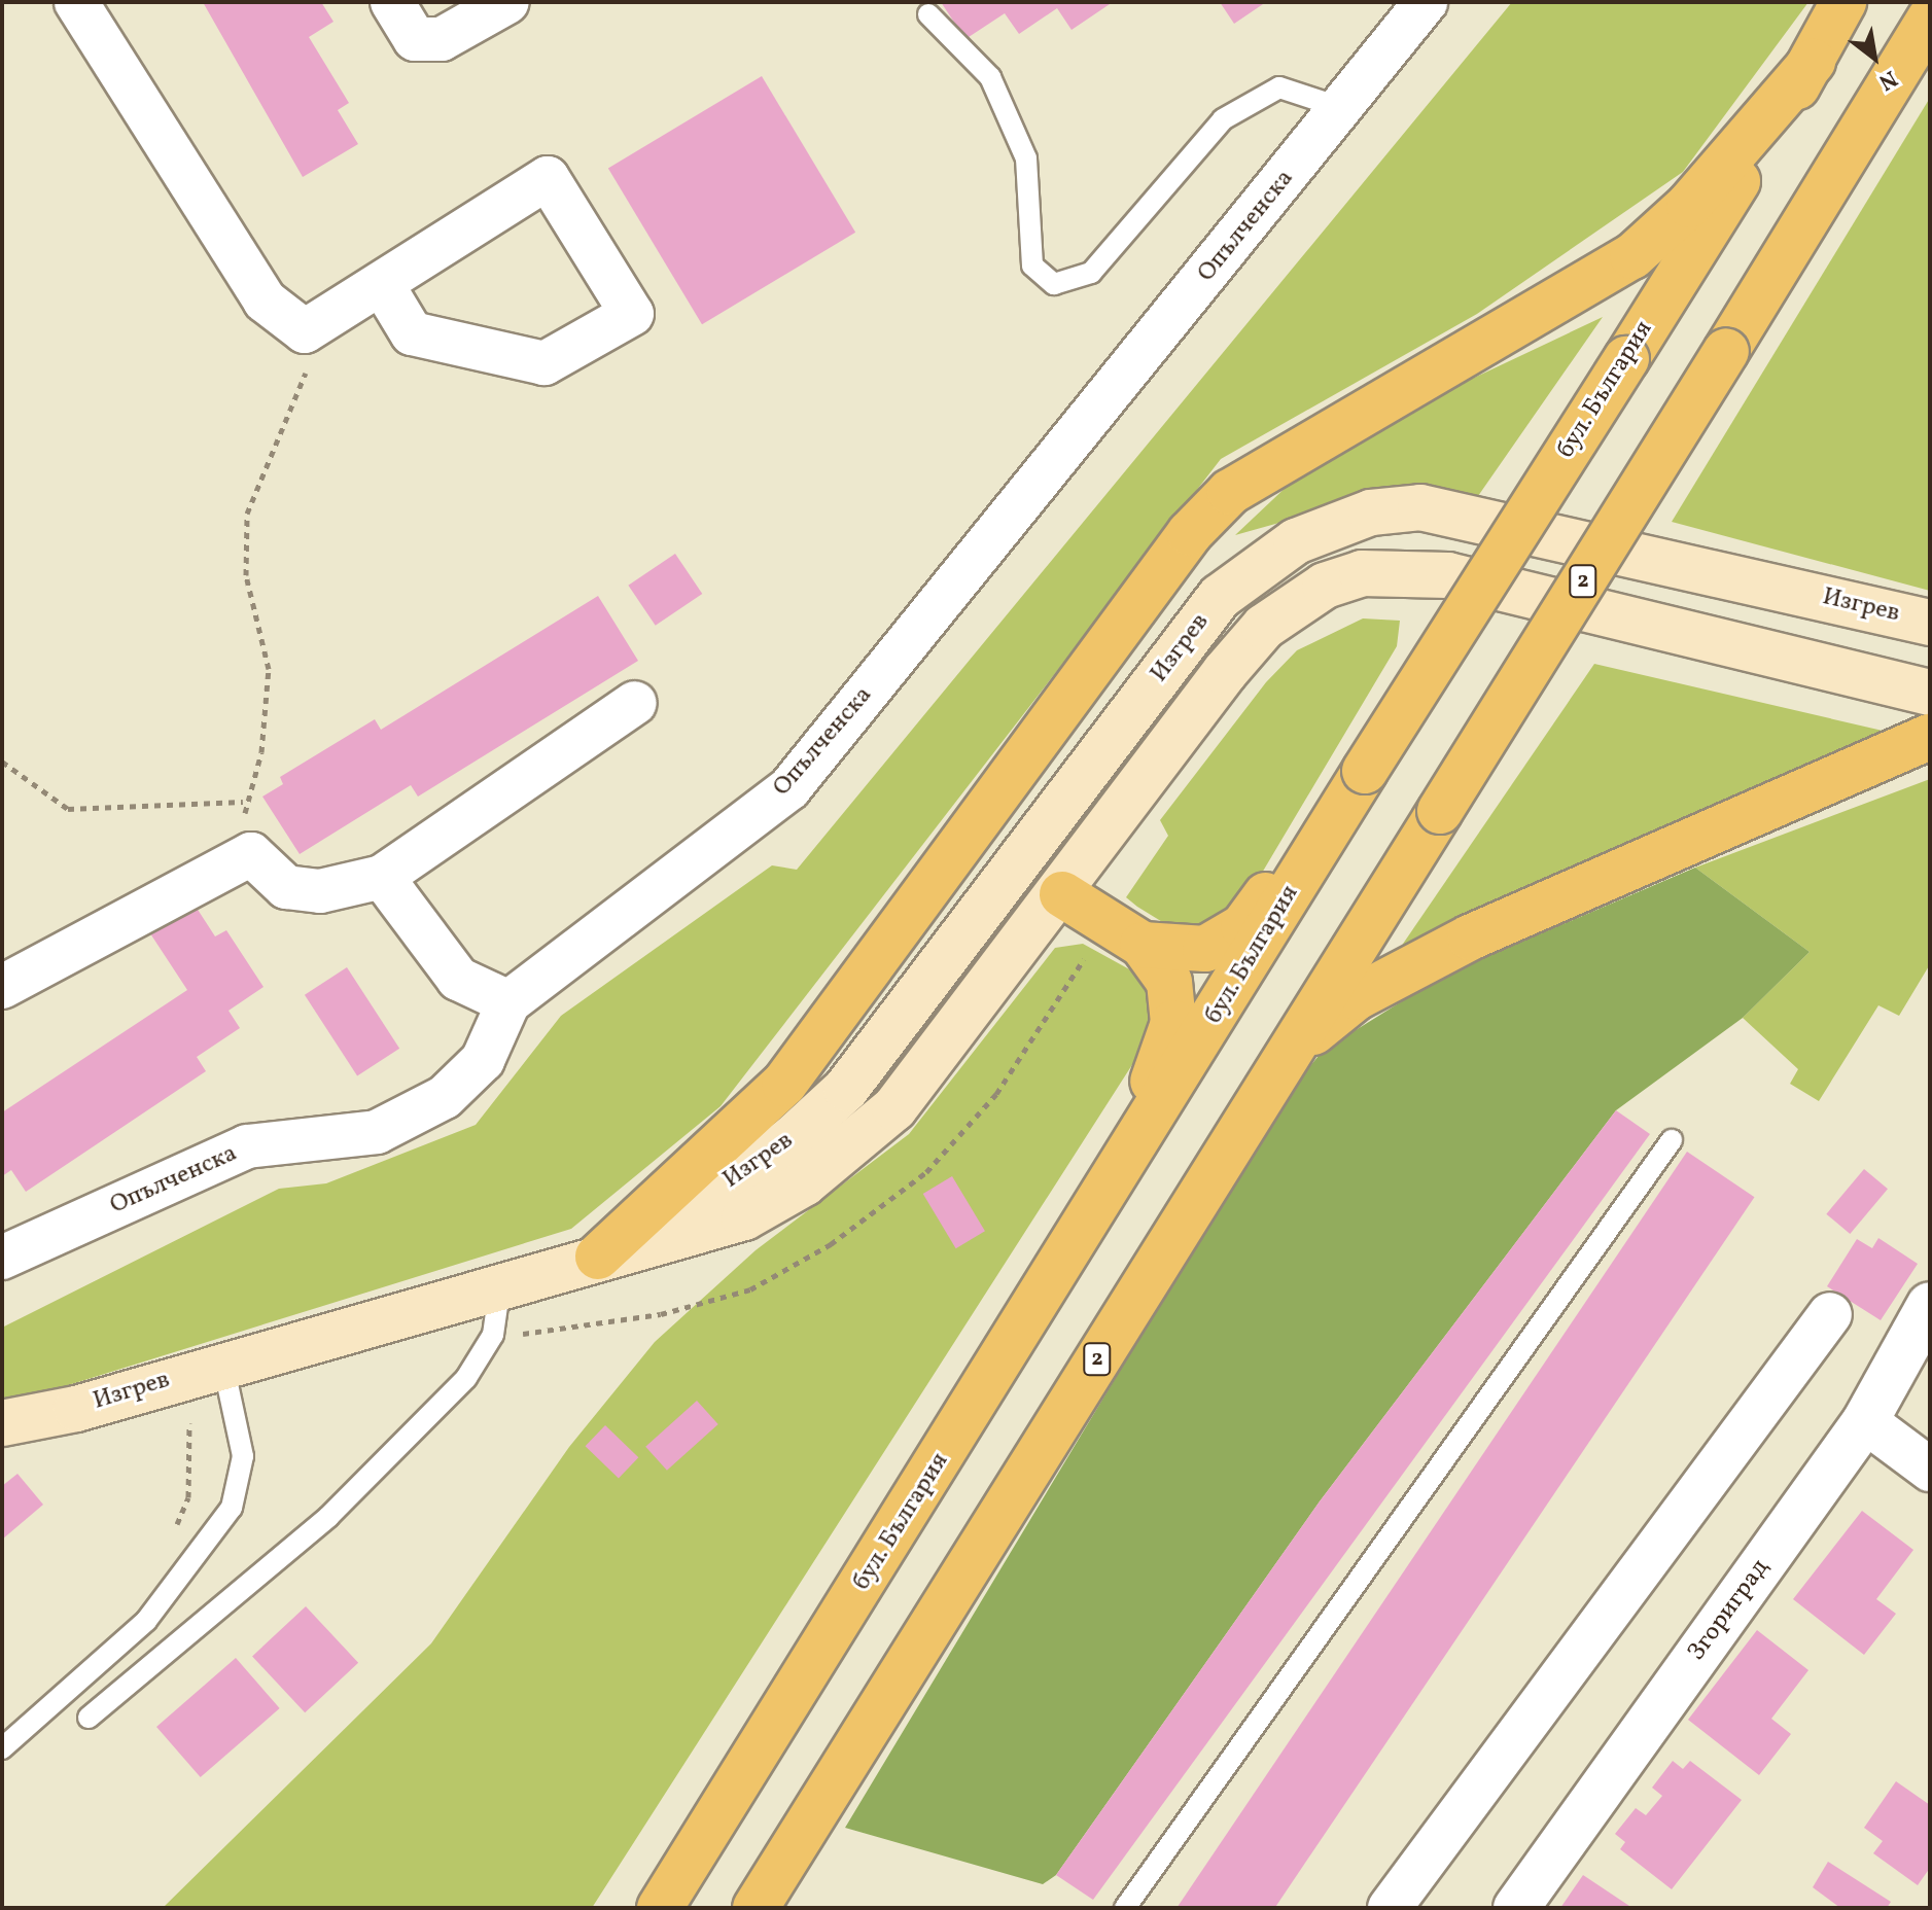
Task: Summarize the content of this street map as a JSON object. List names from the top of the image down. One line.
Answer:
{"streets":{"highway":["бул. България","2"],"main road":["Изгрев"],"street":["Опълченска","Згориград"]},"north":"bottom right"}
